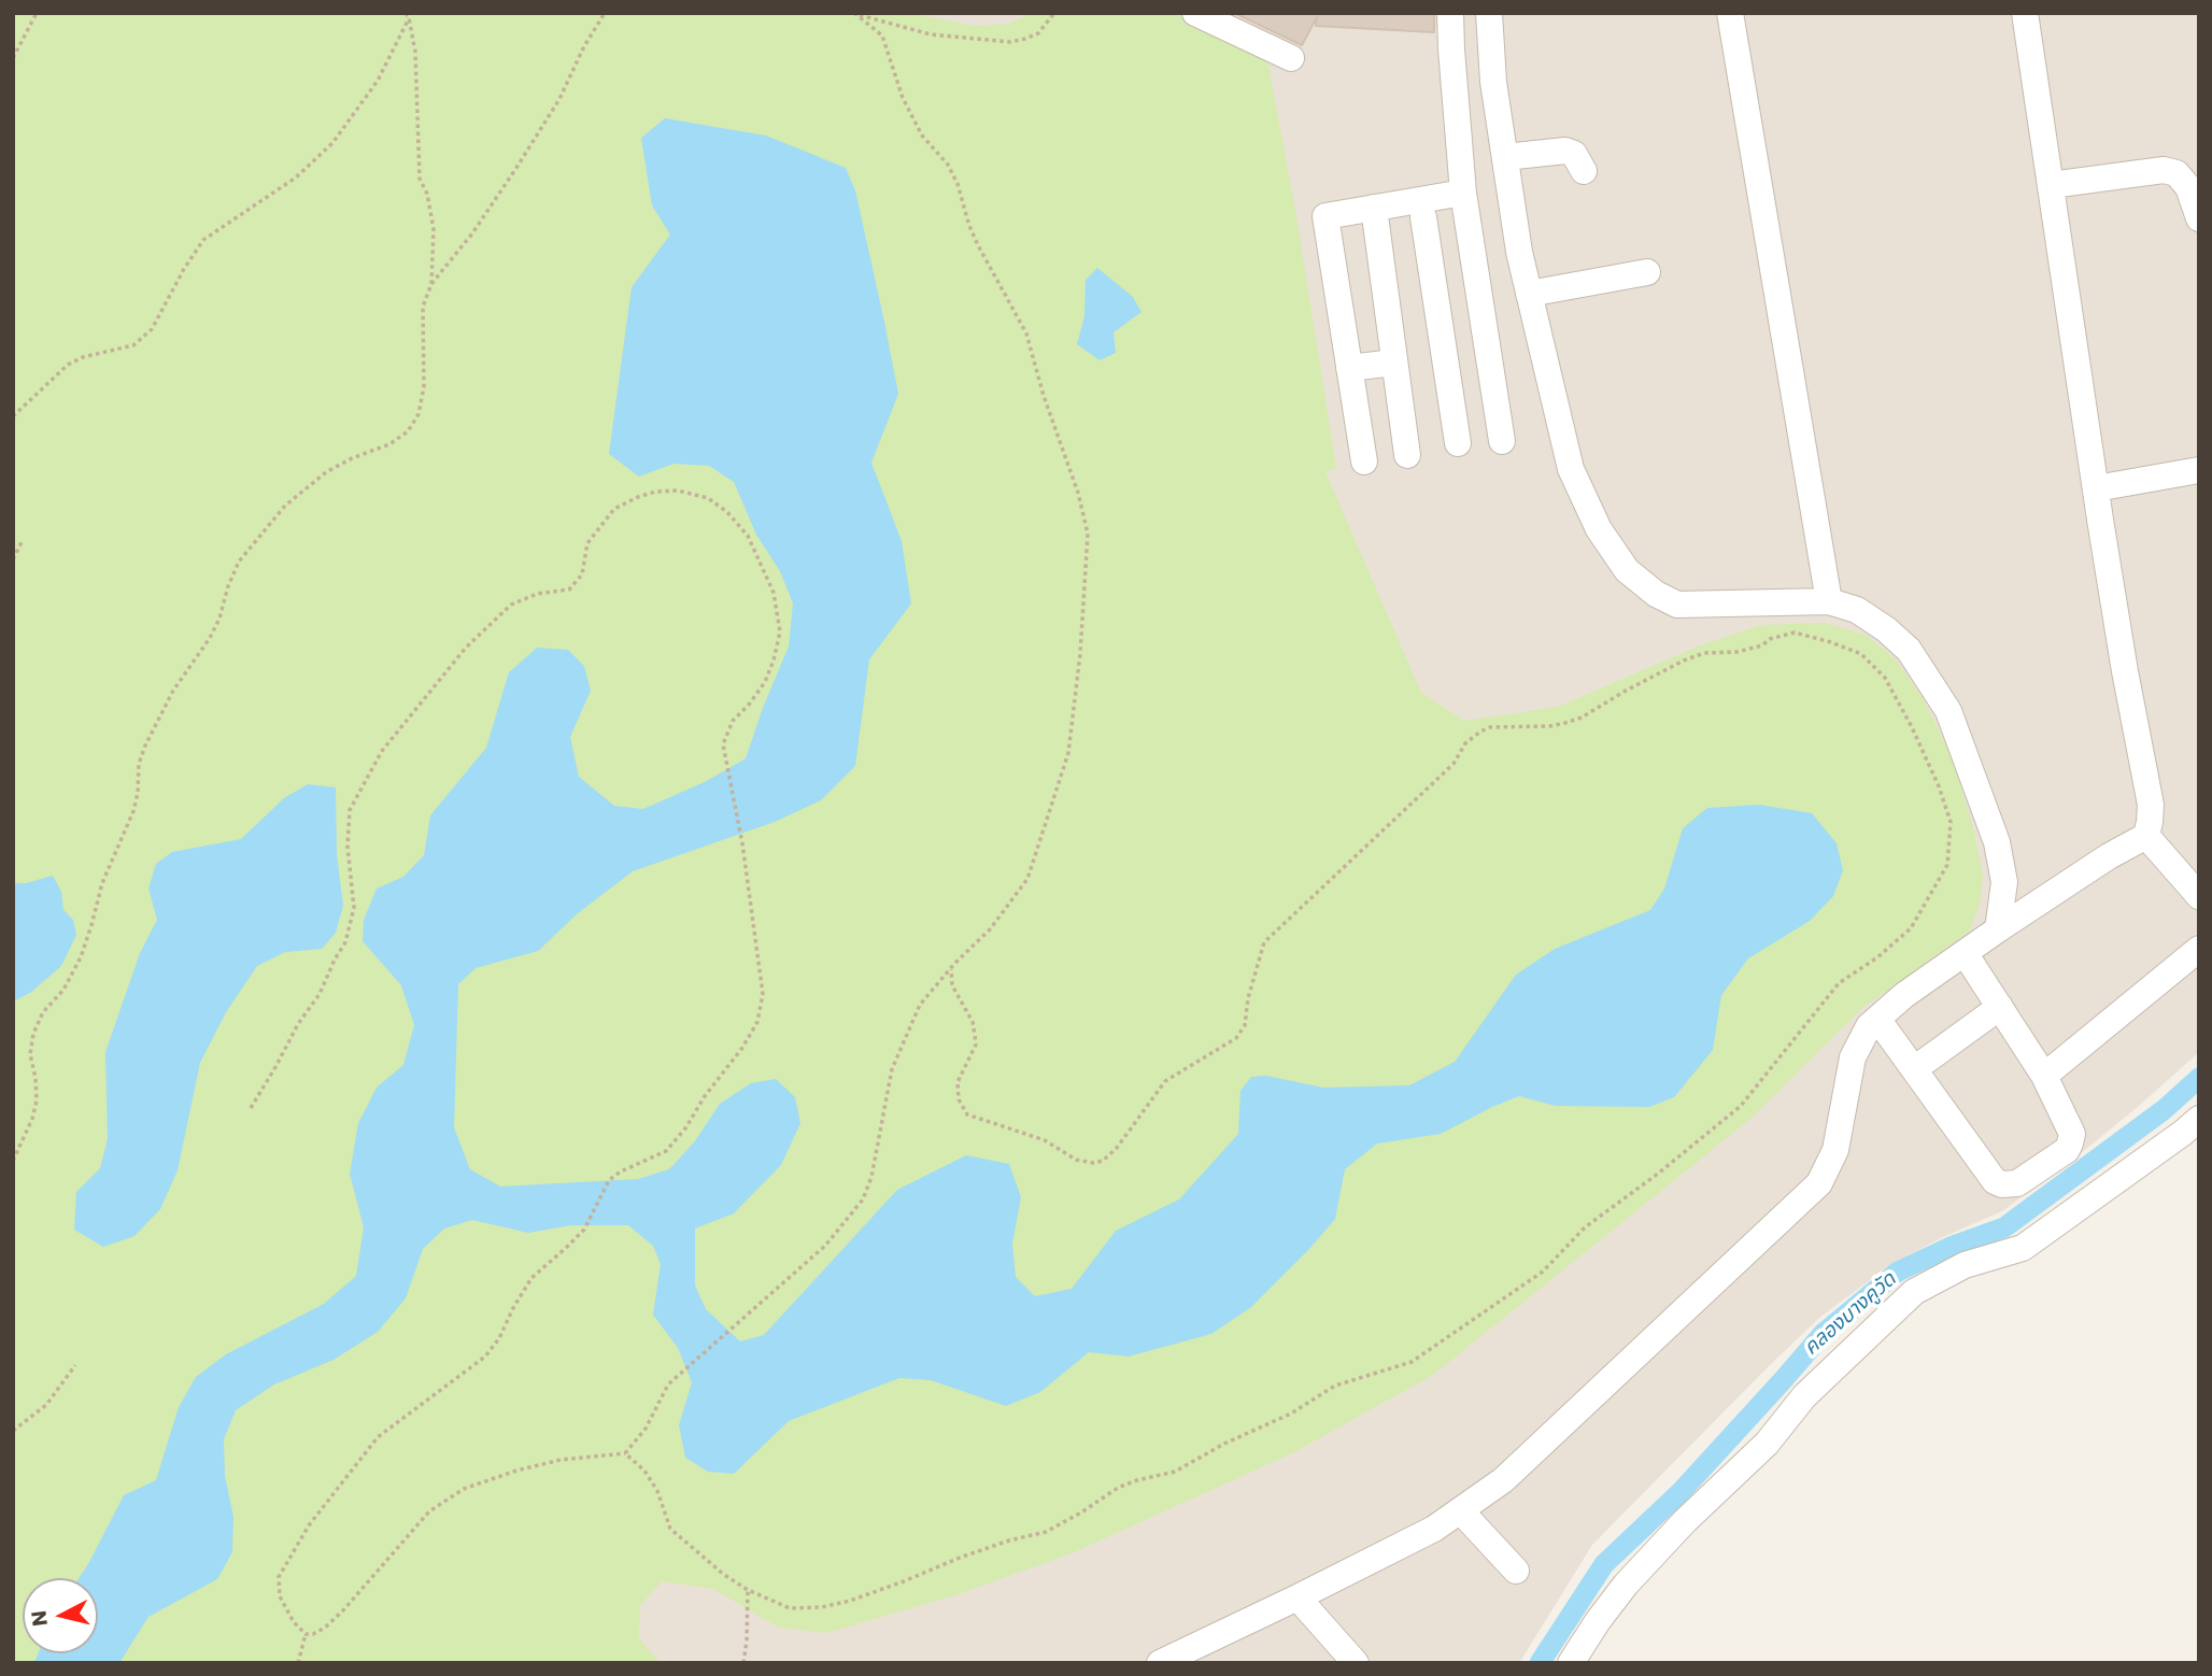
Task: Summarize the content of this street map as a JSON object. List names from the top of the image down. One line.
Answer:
{"water":["คลองบางคูวัด"],"north":"left"}
